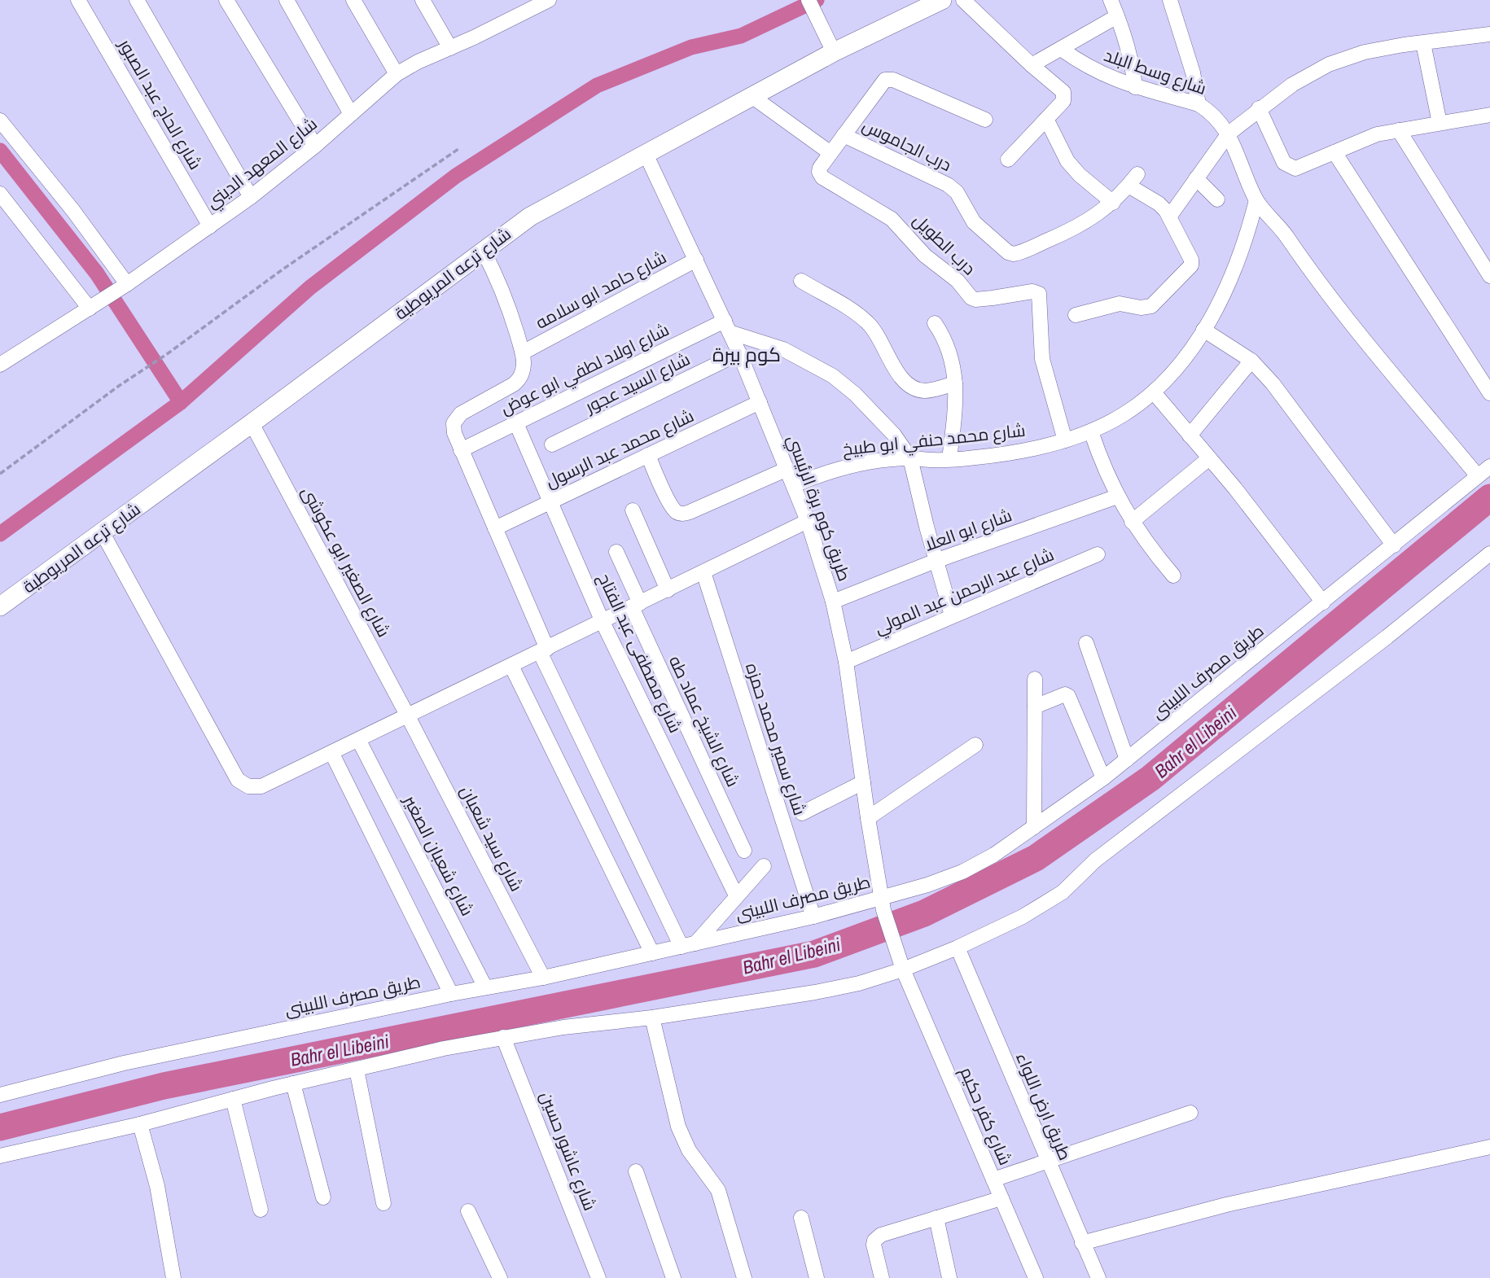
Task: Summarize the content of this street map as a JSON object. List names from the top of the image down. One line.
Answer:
{"streets":{"main road":["شارع ترعه المريوطية"],"street":["شارع وسط البلد","شارع الحاج عبد الصبور","درب الجاموس","شارع المعهد الديني","درب الطويل","شارع حامد ابو سلامه","شارع اولاد لطفي ابو عوض","شارع السيد عجور","شارع محمد حنفي ابو طبيخ","شارع محمد عبد الرسول","طريق كوم برة الرئيسي","شارع ابو العلا","شارع الصغير ابو عكوشى","شارع عبد الرحمن عبد المولي","شارع مصطفى عبد الفتاح","طريق مصرف اللبينى","شارع الشيخ عماد طه","شارع سمير محمد حمزه","شارع سيد شعبان","شارع شعبان الصغير","طريق ارض اللواء","شارع كفر حكيم","شارع عاشور حسين"]},"crossings":[["شارع وسط البلد","شارع محمد حنفي ابو طبيخ"],["شارع وسط البلد","طريق مصرف اللبينى"],["شارع الحاج عبد الصبور","شارع المعهد الديني"],["درب الطويل","شارع محمد حنفي ابو طبيخ"],["شارع ترعه المريوطية","طريق كوم برة الرئيسي"],["شارع ترعه المريوطية","شارع الصغير ابو عكوشى"],["شارع حامد ابو سلامه","طريق كوم برة الرئيسي"],["شارع اولاد لطفي ابو عوض","طريق كوم برة الرئيسي"],["شارع اولاد لطفي ابو عوض","شارع مصطفى عبد الفتاح"],["شارع السيد عجور","طريق كوم برة الرئيسي"],["شارع محمد حنفي ابو طبيخ","طريق كوم برة الرئيسي"],["شارع محمد عبد الرسول","طريق كوم برة الرئيسي"],["شارع محمد عبد الرسول","شارع مصطفى عبد الفتاح"],["طريق كوم برة الرئيسي","شارع ابو العلا"],["طريق كوم برة الرئيسي","شارع عبد الرحمن عبد المولي"],["طريق كوم برة الرئيسي","طريق مصرف اللبينى"],["طريق كوم برة الرئيسي","شارع كفر حكيم"],["شارع الصغير ابو عكوشى","شارع سيد شعبان"],["طريق مصرف اللبينى","شارع سمير محمد حمزه"],["طريق مصرف اللبينى","شارع سيد شعبان"],["طريق مصرف اللبينى","شارع شعبان الصغير"],["طريق مصرف اللبينى","شارع كفر حكيم"]],"districts":["كوم بيرة"],"water":["Bahr el Libeini"]}
